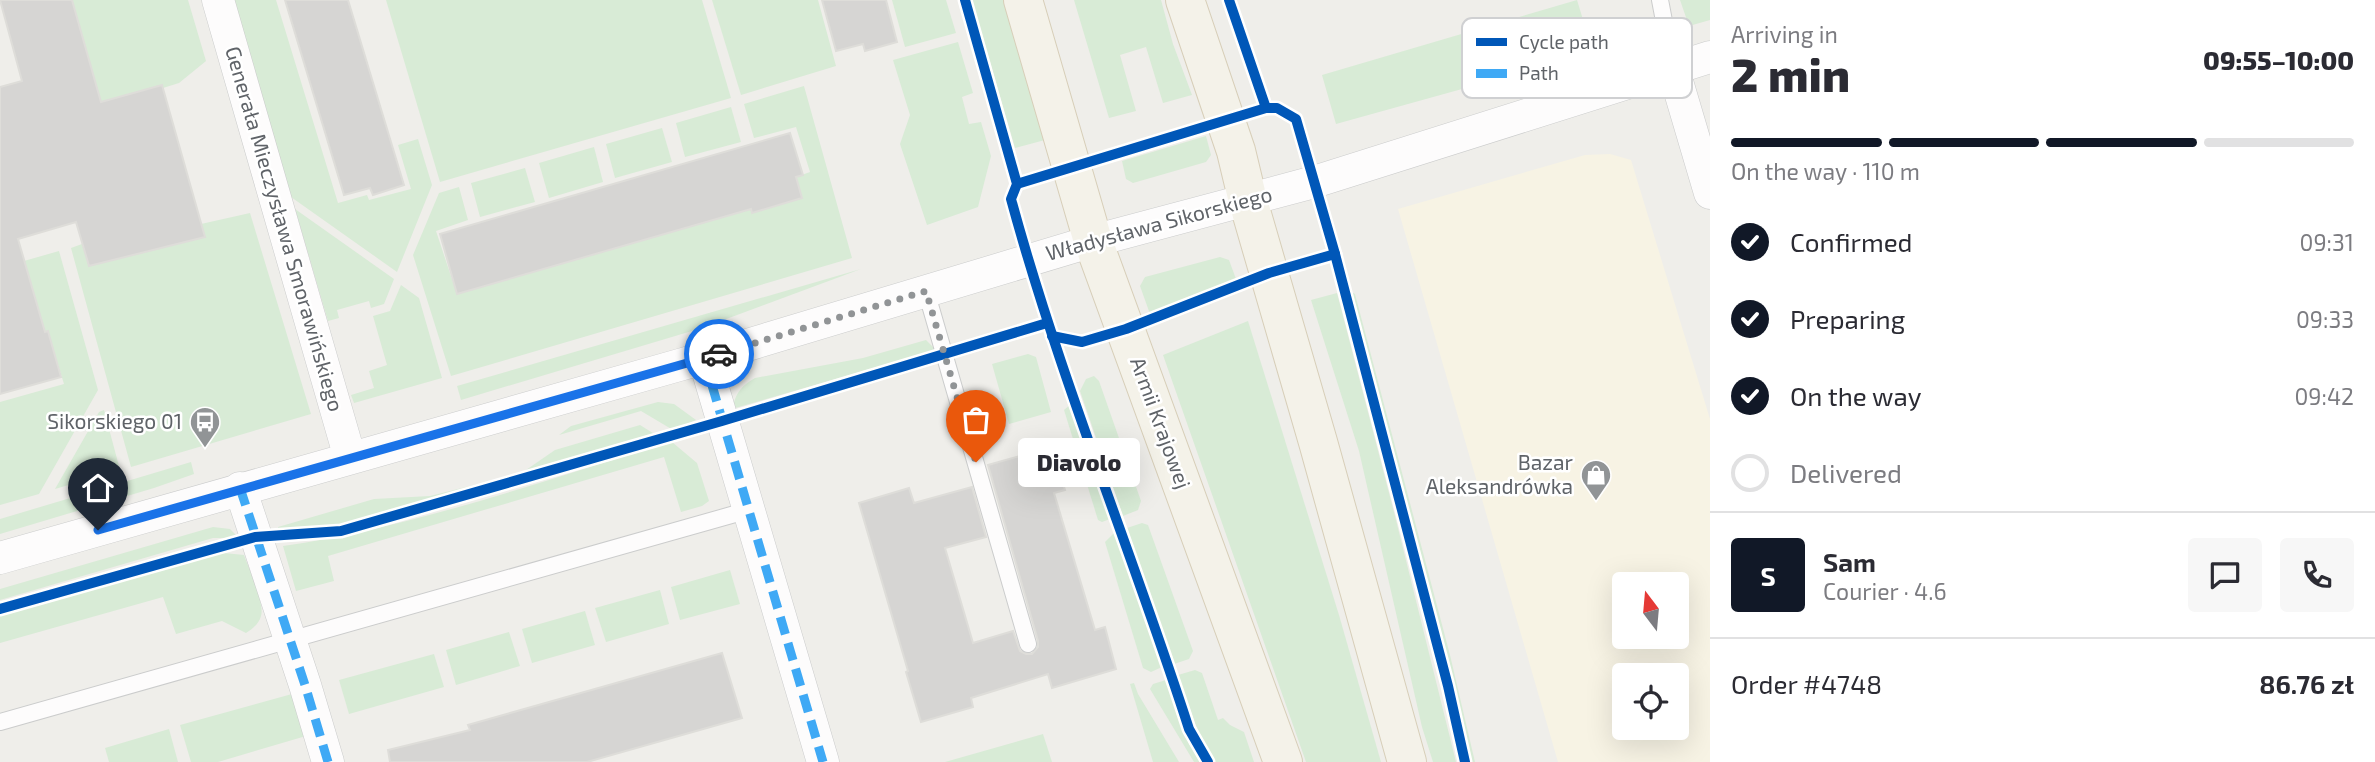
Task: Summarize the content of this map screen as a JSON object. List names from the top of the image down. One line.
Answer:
{"streets":{"main road":["Armii Krajowej"],"street":["Władysława Sikorskiego","Generała Mieczysława Smorawińskiego"]},"crossings":[["Władysława Sikorskiego","Generała Mieczysława Smorawińskiego"],["Władysława Sikorskiego","Armii Krajowej"]],"places":{"bus stop":["Sikorskiego 01"],"other":["Diavolo"],"shop":["Bazar Aleksandrówka"]},"legend":["Cycle path","Path"],"north":"top","page":{"heading":["2 min","Arriving in","09:55–10:00"],"panel":["Sam","Courier · 4.6","Order #4748","86.76 zł"],"bar":"On the way · 110 m","list":[["Confirmed","09:31"],["Preparing","09:33"],["On the way","09:42"],"Delivered"],"bubble":"Diavolo","round":"S"}}
